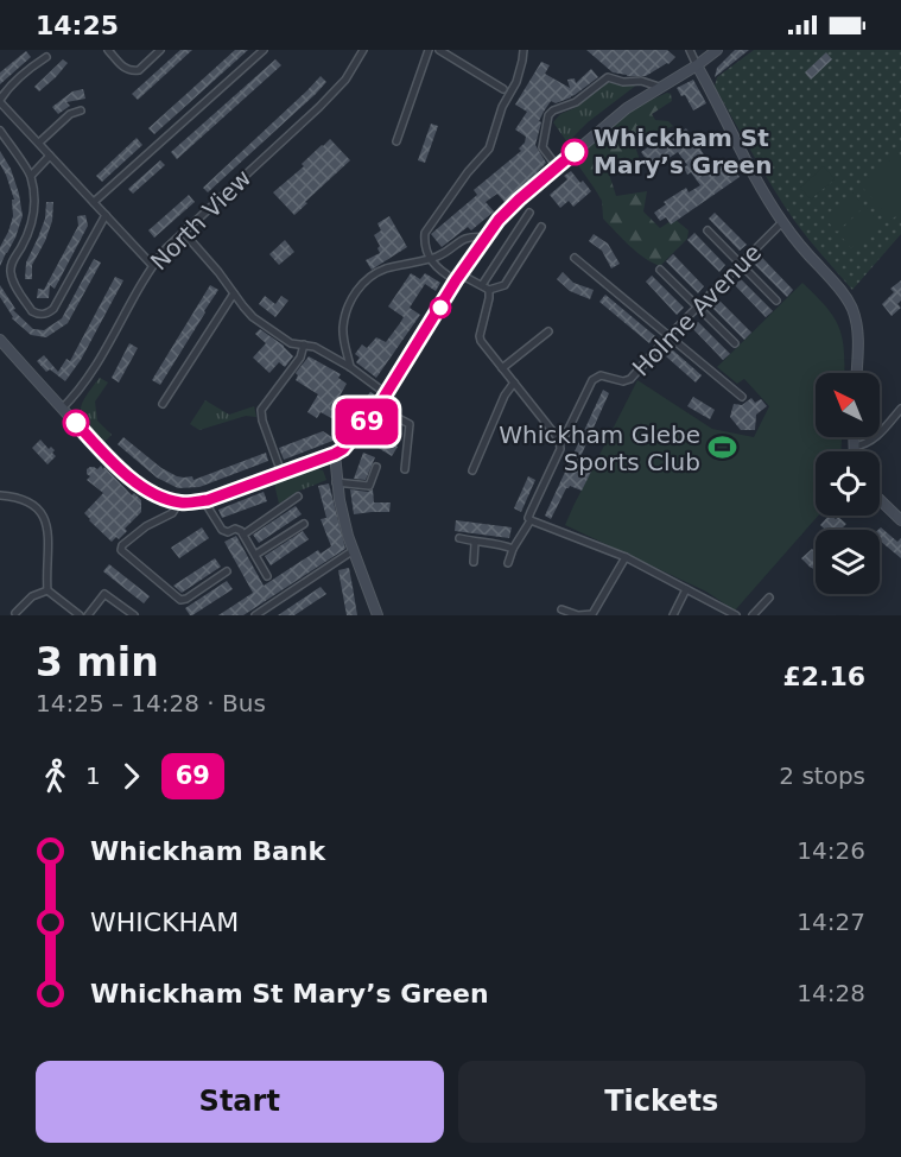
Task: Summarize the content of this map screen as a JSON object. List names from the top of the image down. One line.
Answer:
{"streets":{"street":["North View","Holme Avenue"]},"places":{"other":["Whickham St Mary’s Green"],"sports":["Whickham Glebe Sports Club"]},"lines":["bus line 69"],"north":"top left","page":{"status":"14:25","on_map":"69","heading":["3 min","14:25 – 14:28 · Bus","£2.16"],"legs":["1","69","2 stops"],"list":[{"name":"Whickham Bank","value":"14:26"},{"name":"WHICKHAM","value":"14:27"},{"name":"Whickham St Mary’s Green","value":"14:28"}],"buttons":["Start","Tickets"]}}
